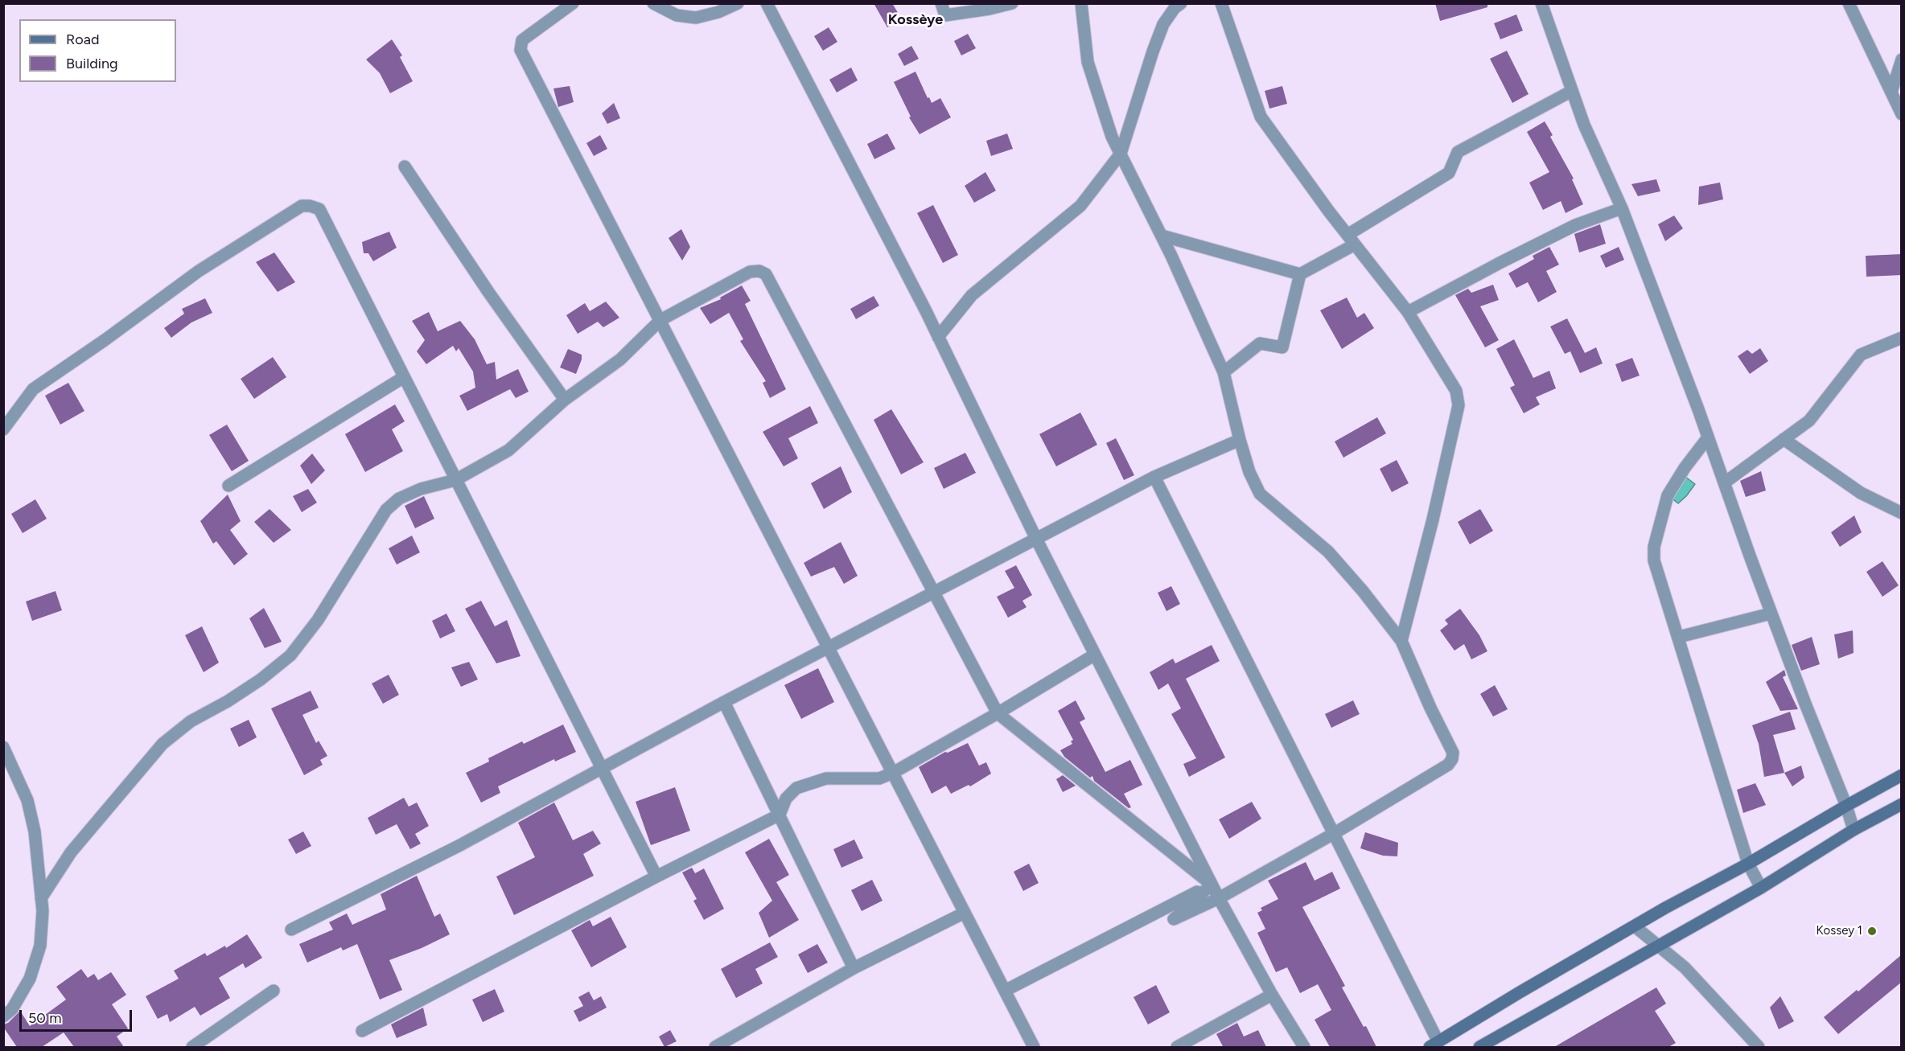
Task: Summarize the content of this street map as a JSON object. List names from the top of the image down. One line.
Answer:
{"districts":["Kossèye"],"places":["Kossey 1"],"legend":["Road","Building"],"scale_bar":"50 m"}
